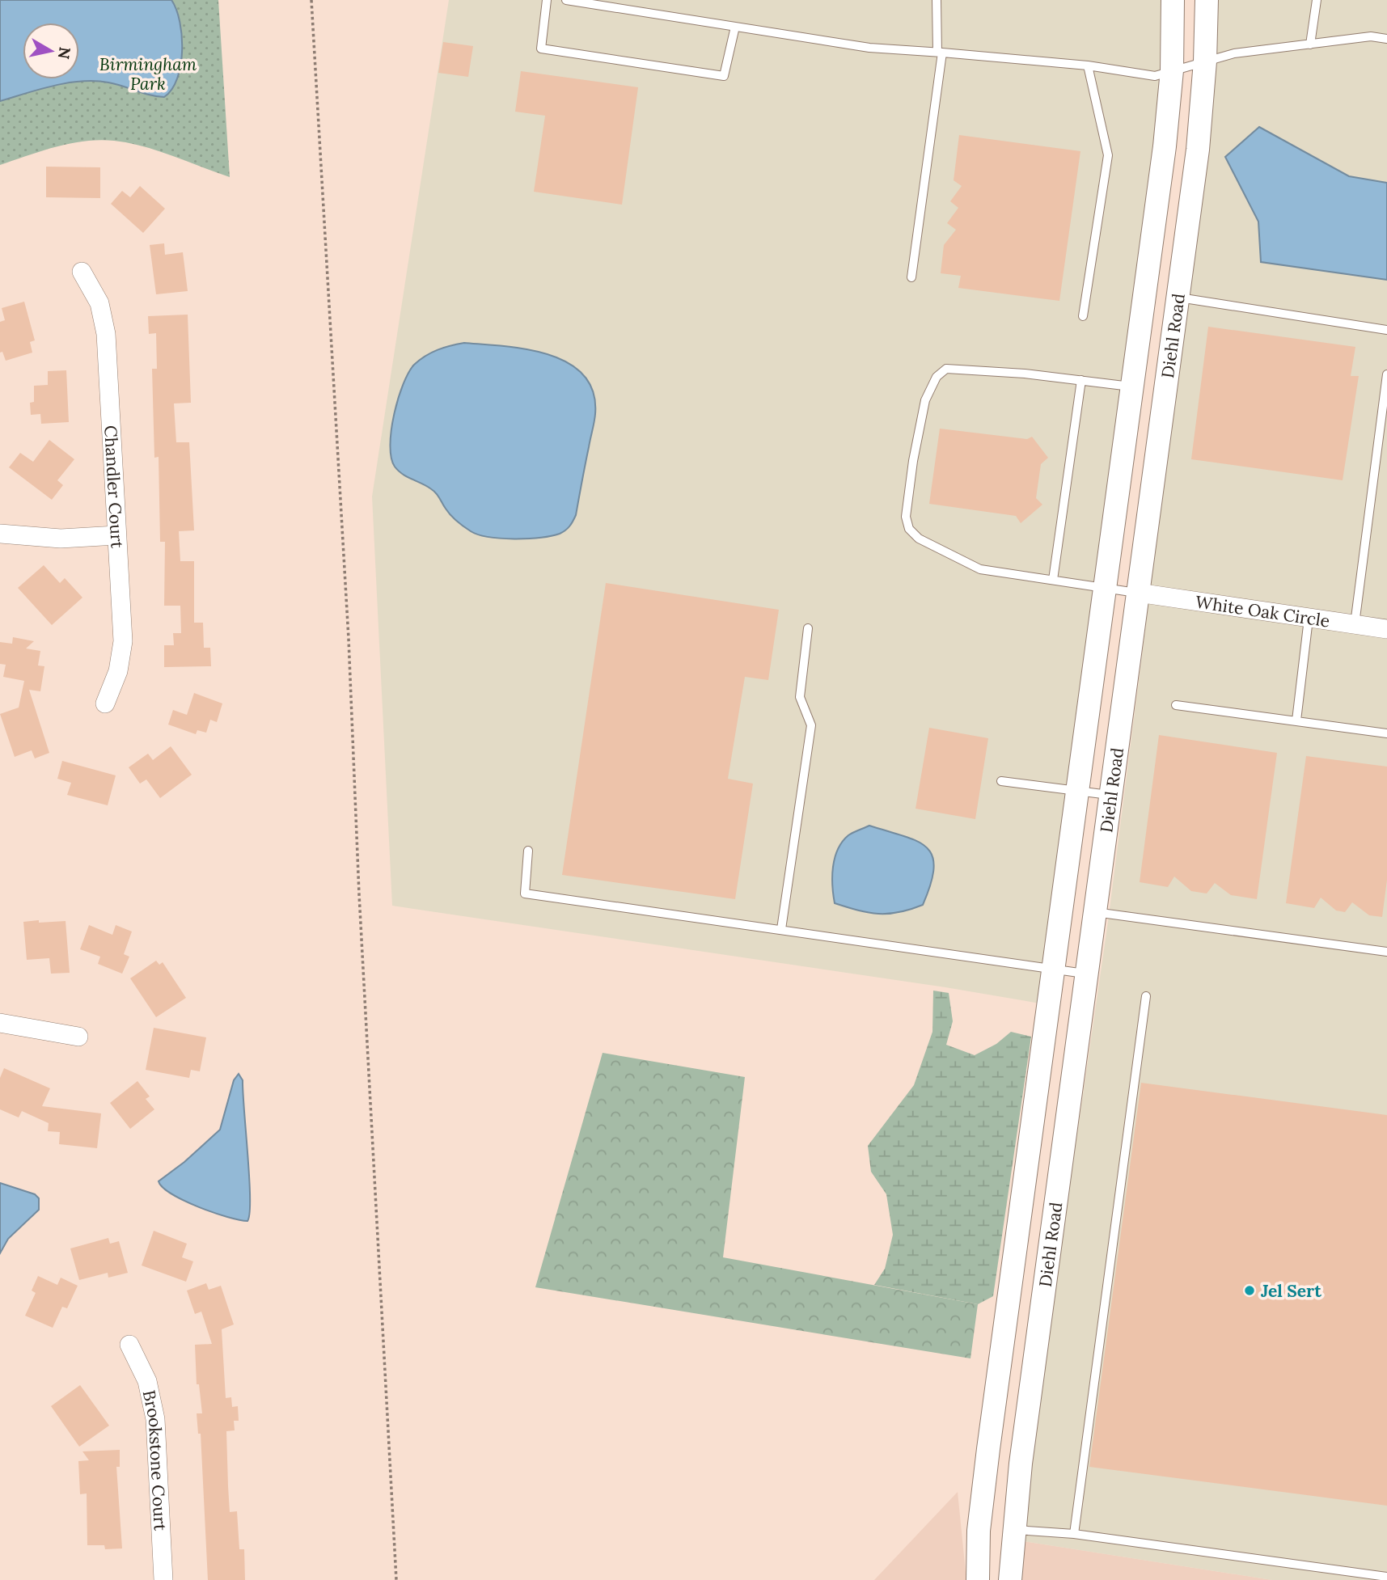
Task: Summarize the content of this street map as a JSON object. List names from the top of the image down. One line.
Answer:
{"streets":{"street":["Diehl Road","Chandler Court","White Oak Circle","Brookstone Court"]},"crossings":[["Diehl Road","White Oak Circle"]],"parks":["Birmingham Park"],"places":["Jel Sert"],"north":"right"}
